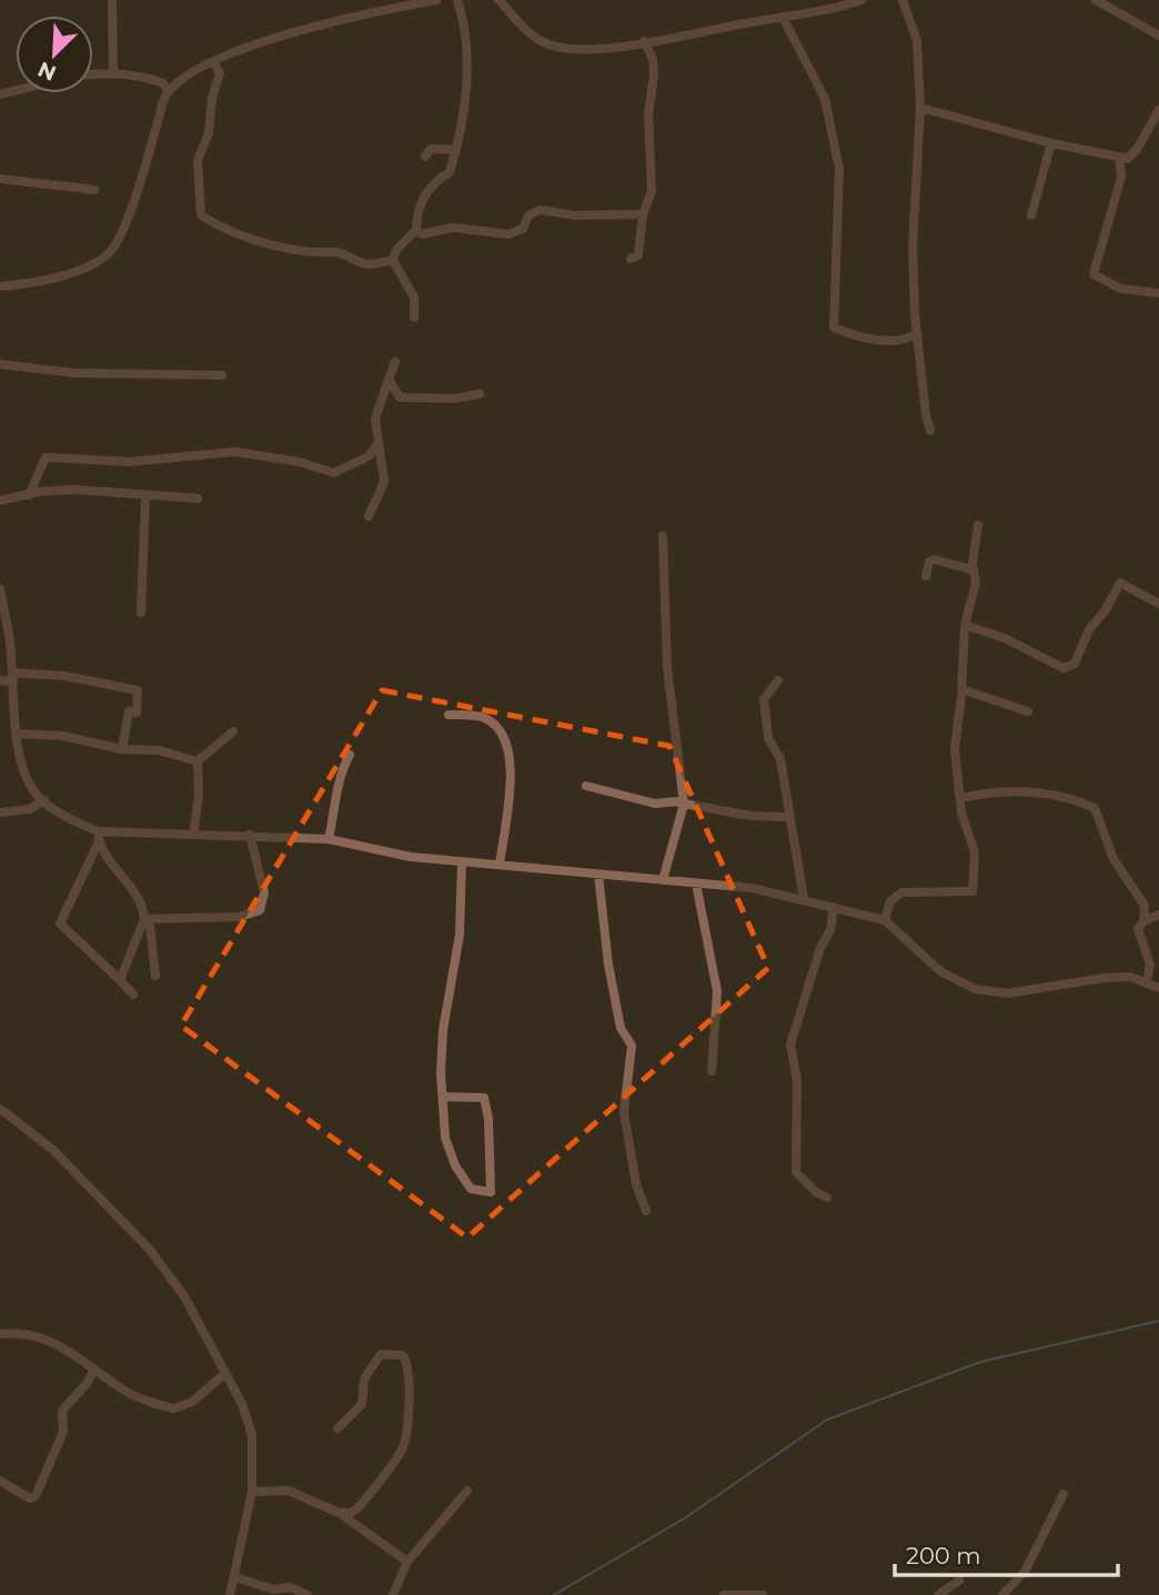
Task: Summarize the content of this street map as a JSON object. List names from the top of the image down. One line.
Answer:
{"scale_bar":"200 m","north":"bottom left"}
